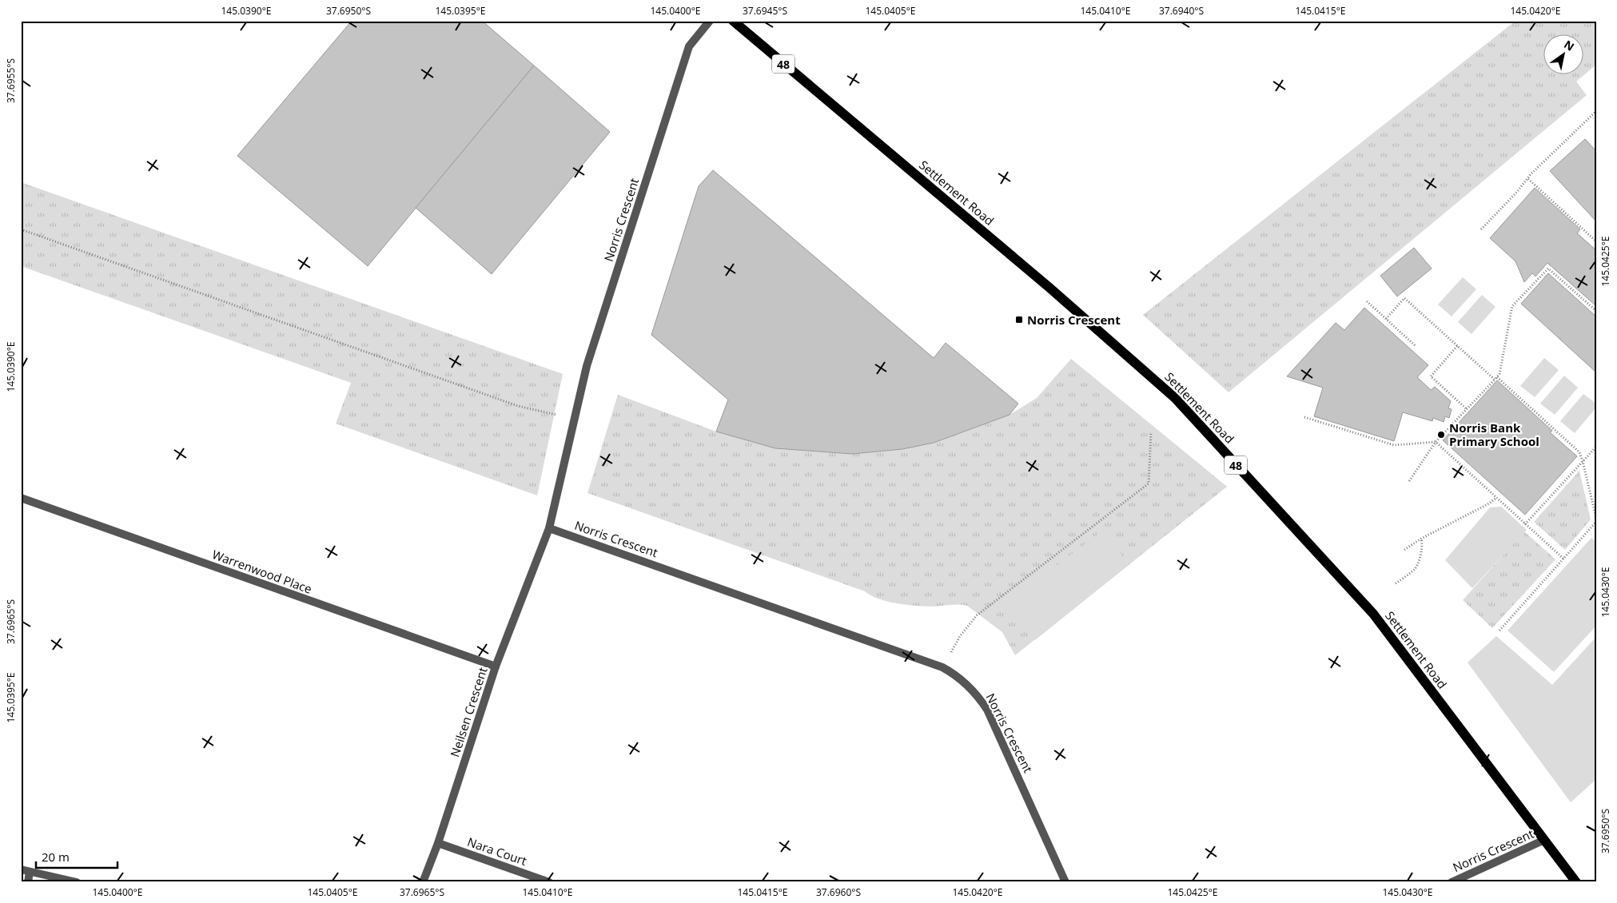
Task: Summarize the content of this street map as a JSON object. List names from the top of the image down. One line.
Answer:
{"streets":{"main road":["48","Settlement Road"],"street":["Norris Crescent","Warrenwood Place","Neilsen Crescent","Nara Court"]},"crossings":[["Settlement Road","Norris Crescent"],["Norris Crescent","Neilsen Crescent"],["Warrenwood Place","Neilsen Crescent"],["Neilsen Crescent","Nara Court"]],"places":{"transit":["Norris Crescent"],"other":["Norris Bank Primary School"]},"scale_bar":"20 m","north":"top right","coordinates":["145.0390°E","37.6950°S","145.0395°E","145.0400°E","37.6945°S","145.0405°E","145.0410°E","37.6940°S","145.0415°E","145.0420°E","37.6955°S","145.0425°E","145.0430°E","37.6965°S","37.6960°S"]}
